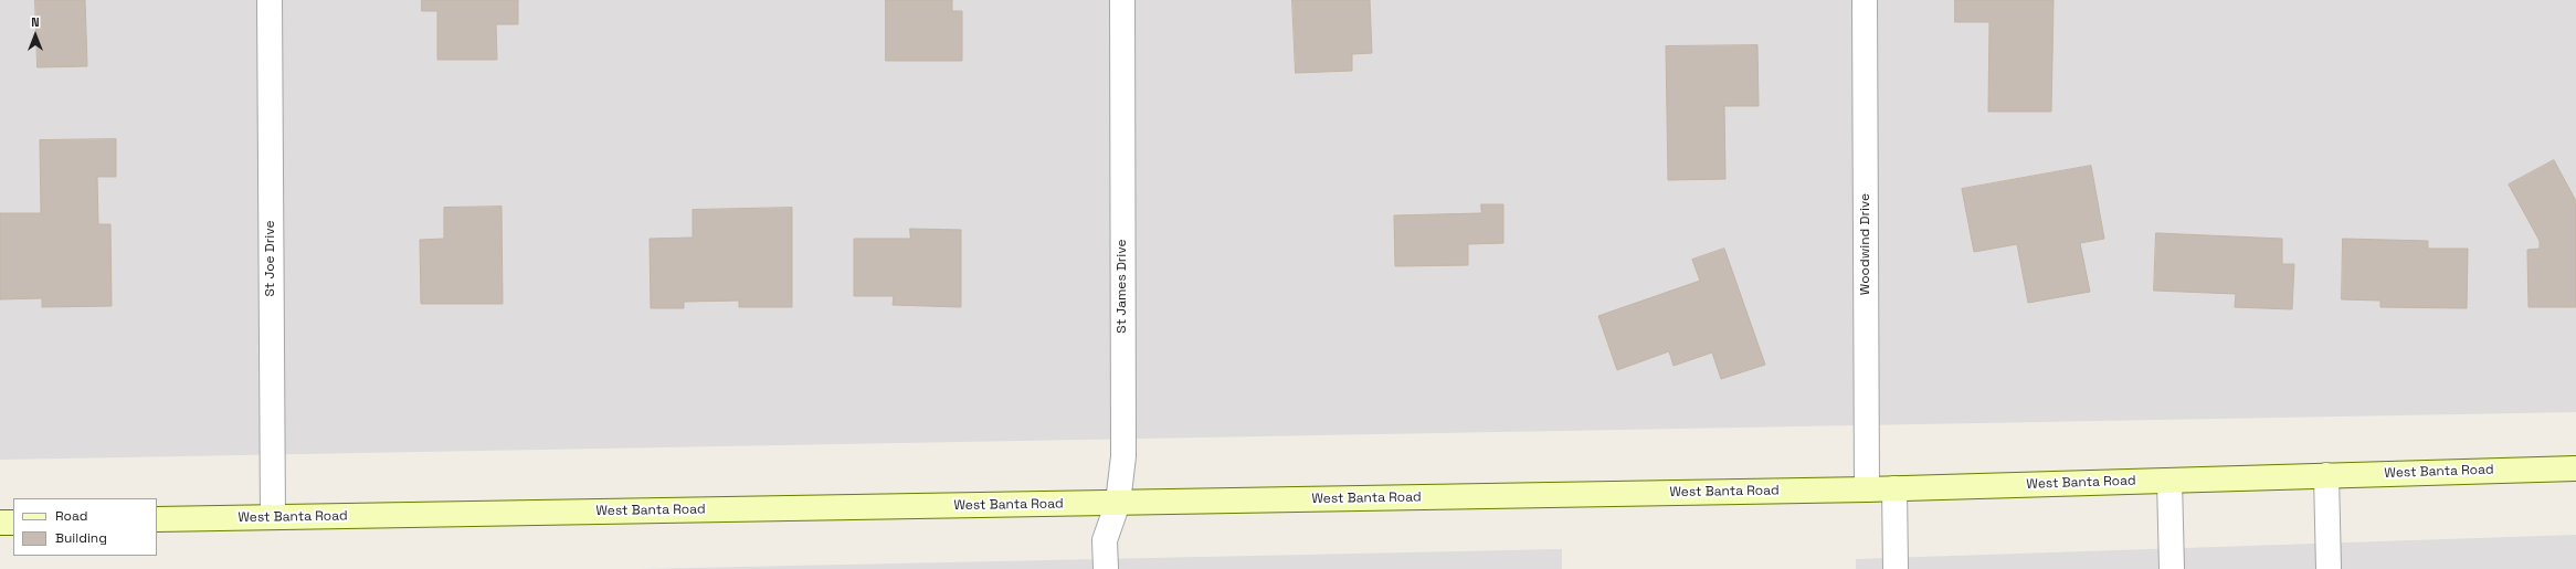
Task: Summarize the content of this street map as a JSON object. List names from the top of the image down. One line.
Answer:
{"streets":{"street":["Woodwind Drive","St Joe Drive","St James Drive","West Banta Road"]},"crossings":[["Woodwind Drive","West Banta Road"],["St Joe Drive","West Banta Road"],["St James Drive","West Banta Road"]],"legend":["Road","Building"],"north":"top"}
